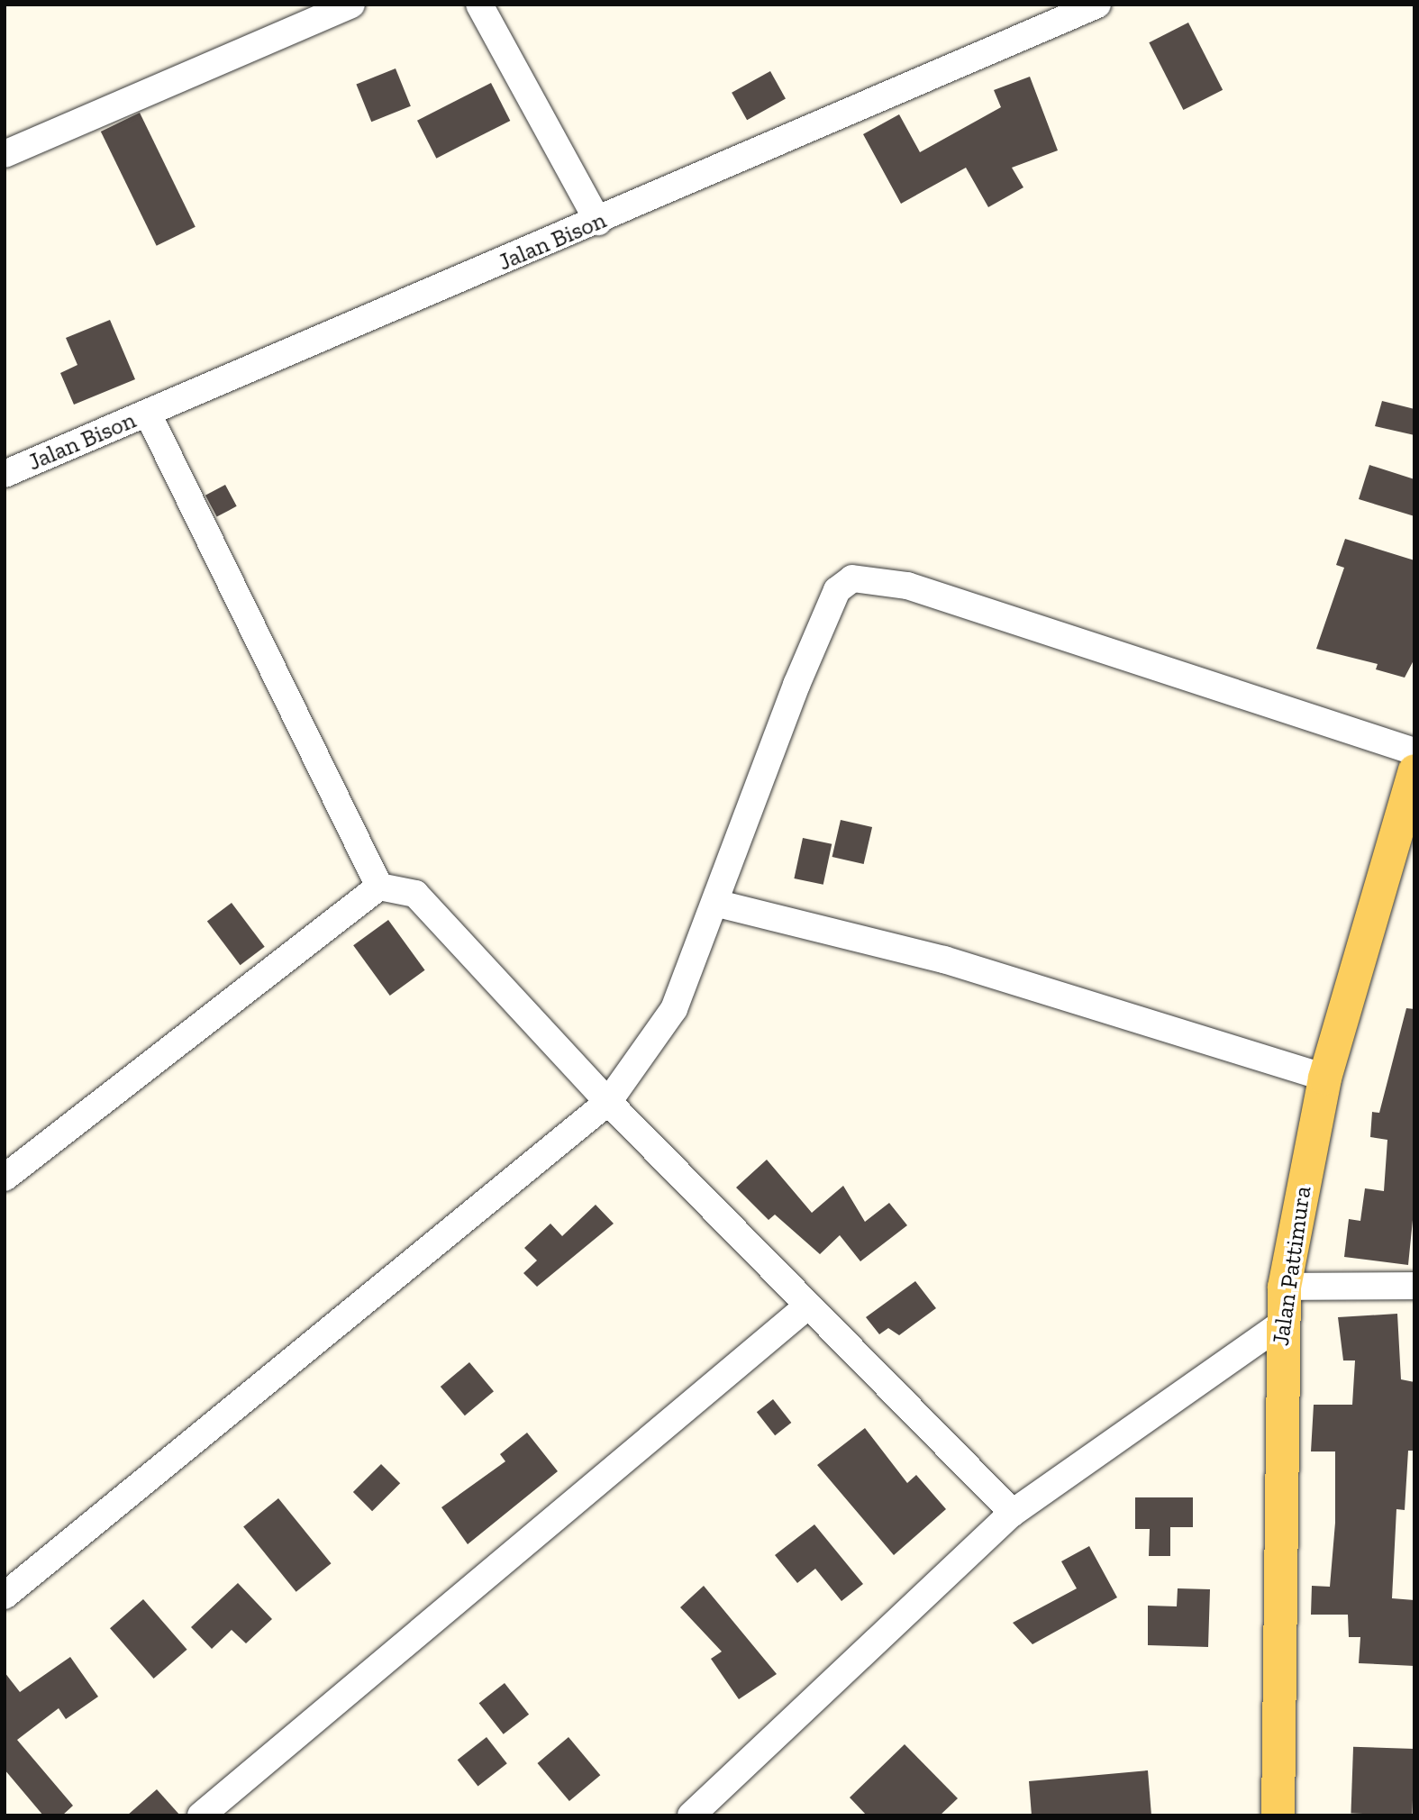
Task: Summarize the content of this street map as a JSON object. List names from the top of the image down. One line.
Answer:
{"streets":{"main road":["Jalan Pattimura"],"street":["Jalan Bison"]}}
